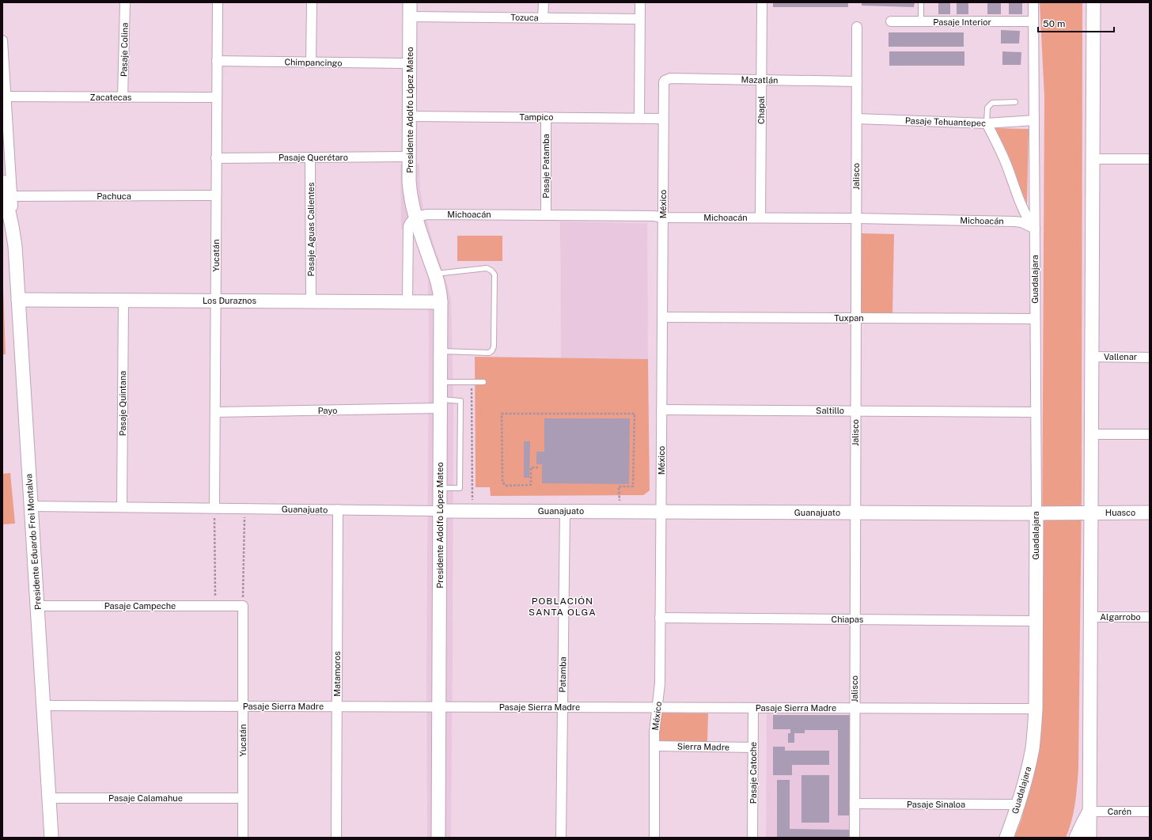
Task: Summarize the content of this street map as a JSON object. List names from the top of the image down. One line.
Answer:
{"streets":{"street":["Tozuca","Pasaje Interior","Pasaje Colina","Chimpancingo","Mazatlán","Zacatecas","Presidente Adolfo López Mateo","Chapal","Tampico","Pasaje Tehuantepec","Pasaje Querétaro","Pasaje Patamba","Jalisco","Pachuca","México","Michoacán","Pasaje Aguas Calientes","Yucatán","Guadalajara","Los Duraznos","Tuxpan","Vallenar","Pasaje Quintana","Payo","Saltillo","Guanajuato","Huasco","Presidente Eduardo Frei Montalva","Pasaje Campeche","Algarrobo","Chiapas","Matamoros","Patamba","Pasaje Sierra Madre","Sierra Madre","Pasaje Catoche","Pasaje Calamahue","Pasaje Sinaloa","Carén"]},"crossings":[["Tozuca","Presidente Adolfo López Mateo"],["Pasaje Interior","Guadalajara"],["Pasaje Colina","Zacatecas"],["Chimpancingo","Presidente Adolfo López Mateo"],["Chimpancingo","Yucatán"],["Mazatlán","Chapal"],["Mazatlán","Jalisco"],["Mazatlán","México"],["Zacatecas","Yucatán"],["Zacatecas","Presidente Eduardo Frei Montalva"],["Presidente Adolfo López Mateo","Tampico"],["Presidente Adolfo López Mateo","Pasaje Querétaro"],["Presidente Adolfo López Mateo","Michoacán"],["Presidente Adolfo López Mateo","Los Duraznos"],["Presidente Adolfo López Mateo","Payo"],["Presidente Adolfo López Mateo","Guanajuato"],["Presidente Adolfo López Mateo","Pasaje Sierra Madre"],["Chapal","Michoacán"],["Tampico","Pasaje Patamba"],["Tampico","México"],["Pasaje Tehuantepec","Jalisco"],["Pasaje Tehuantepec","Guadalajara"],["Pasaje Querétaro","Pasaje Aguas Calientes"],["Pasaje Querétaro","Yucatán"],["Pasaje Patamba","Michoacán"],["Jalisco","Michoacán"],["Jalisco","Tuxpan"],["Jalisco","Saltillo"],["Jalisco","Guanajuato"],["Jalisco","Chiapas"],["Jalisco","Pasaje Sierra Madre"],["Jalisco","Pasaje Sinaloa"],["Pachuca","Yucatán"],["Pachuca","Presidente Eduardo Frei Montalva"],["México","Michoacán"],["México","Tuxpan"],["México","Saltillo"],["México","Guanajuato"],["México","Chiapas"],["México","Pasaje Sierra Madre"],["México","Sierra Madre"],["Michoacán","Guadalajara"],["Pasaje Aguas Calientes","Los Duraznos"],["Yucatán","Los Duraznos"],["Yucatán","Payo"],["Yucatán","Guanajuato"],["Yucatán","Pasaje Campeche"],["Yucatán","Pasaje Sierra Madre"],["Yucatán","Pasaje Calamahue"],["Guadalajara","Tuxpan"],["Guadalajara","Saltillo"],["Guadalajara","Guanajuato"],["Guadalajara","Chiapas"],["Guadalajara","Pasaje Sierra Madre"],["Guadalajara","Pasaje Sinaloa"],["Los Duraznos","Pasaje Quintana"],["Los Duraznos","Presidente Eduardo Frei Montalva"],["Pasaje Quintana","Guanajuato"],["Guanajuato","Huasco"],["Guanajuato","Presidente Eduardo Frei Montalva"],["Guanajuato","Matamoros"],["Guanajuato","Patamba"],["Presidente Eduardo Frei Montalva","Pasaje Campeche"],["Presidente Eduardo Frei Montalva","Pasaje Sierra Madre"],["Presidente Eduardo Frei Montalva","Pasaje Calamahue"],["Matamoros","Pasaje Sierra Madre"],["Patamba","Pasaje Sierra Madre"],["Pasaje Sierra Madre","Pasaje Catoche"],["Sierra Madre","Pasaje Catoche"]],"districts":["POBLACIÓN SANTA OLGA"],"scale_bar":"50 m"}
